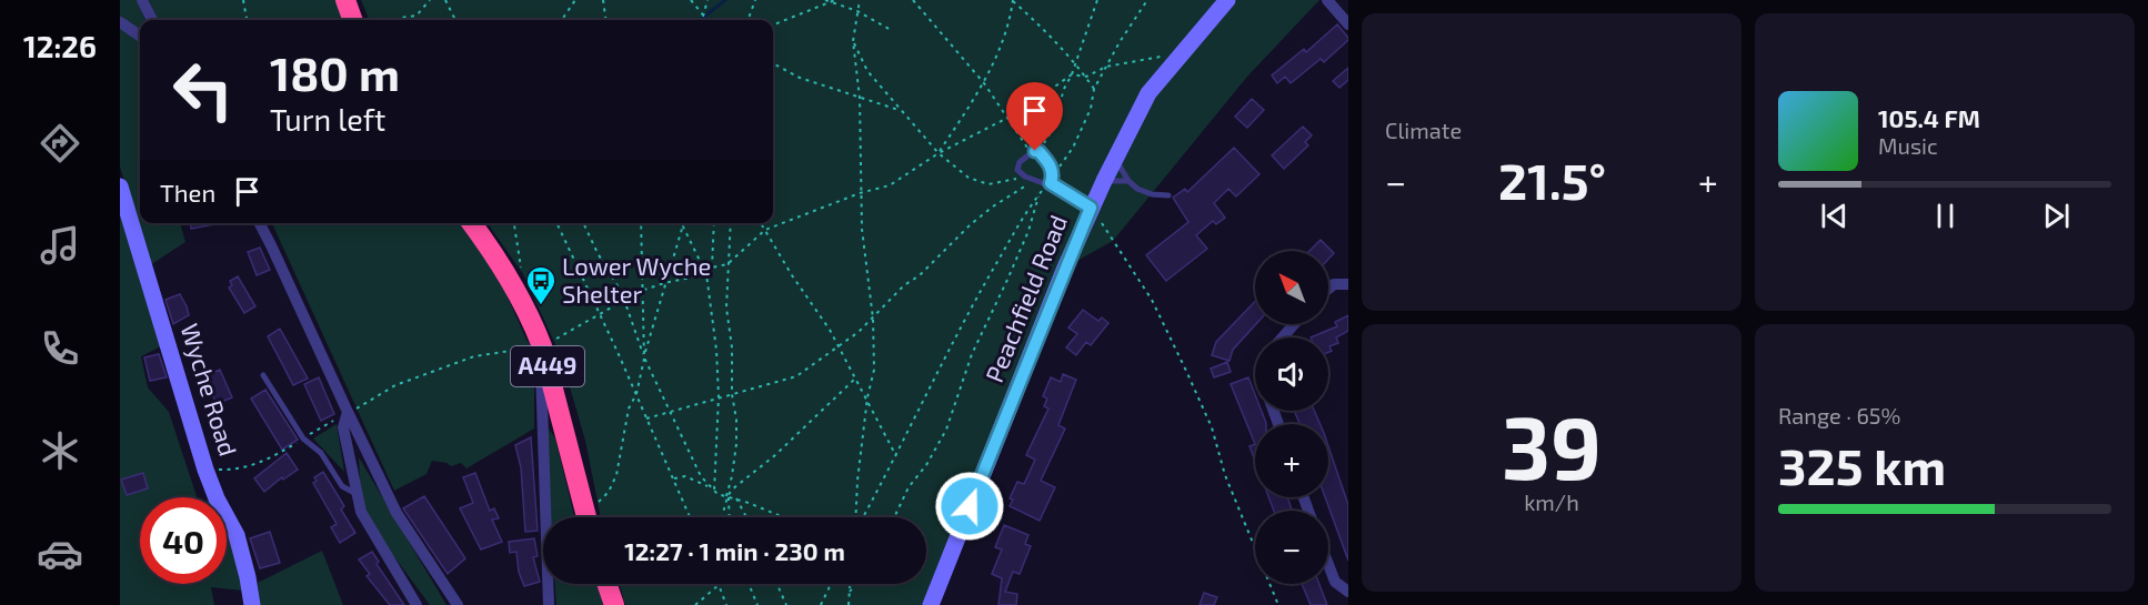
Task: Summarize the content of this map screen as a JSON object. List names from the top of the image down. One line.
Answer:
{"streets":{"highway":["A449"],"street":["Peachfield Road","Wyche Road"]},"places":{"bus stop":["Lower Wyche Shelter"]},"north":"top left","page":{"tabs":"12:26","tile":["Climate",["39","km/h"],["Range · 65%","325 km"]],"turn":["180 m","Turn left"],"song":["105.4 FM","Music"],"heat":["−","21.5°","+"],"then":"Then","map_buttons":["+","−"],"limit":"40","trip":"12:27 · 1 min · 230 m"}}
